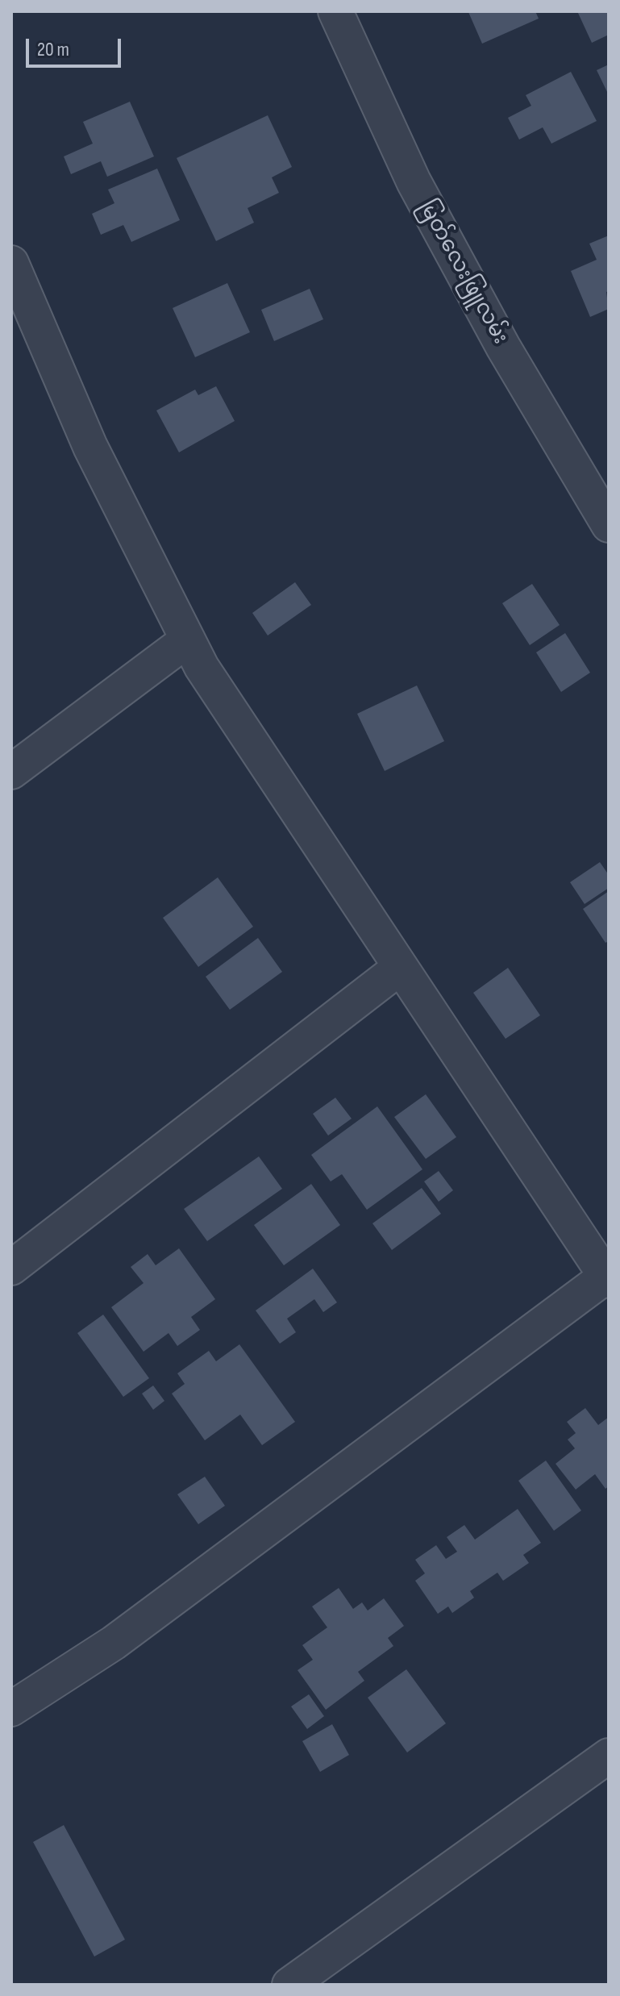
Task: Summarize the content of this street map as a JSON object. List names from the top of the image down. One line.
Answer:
{"streets":{"street":["မြတ်လေးဖြူလမ်း"]},"scale_bar":"20 m"}
